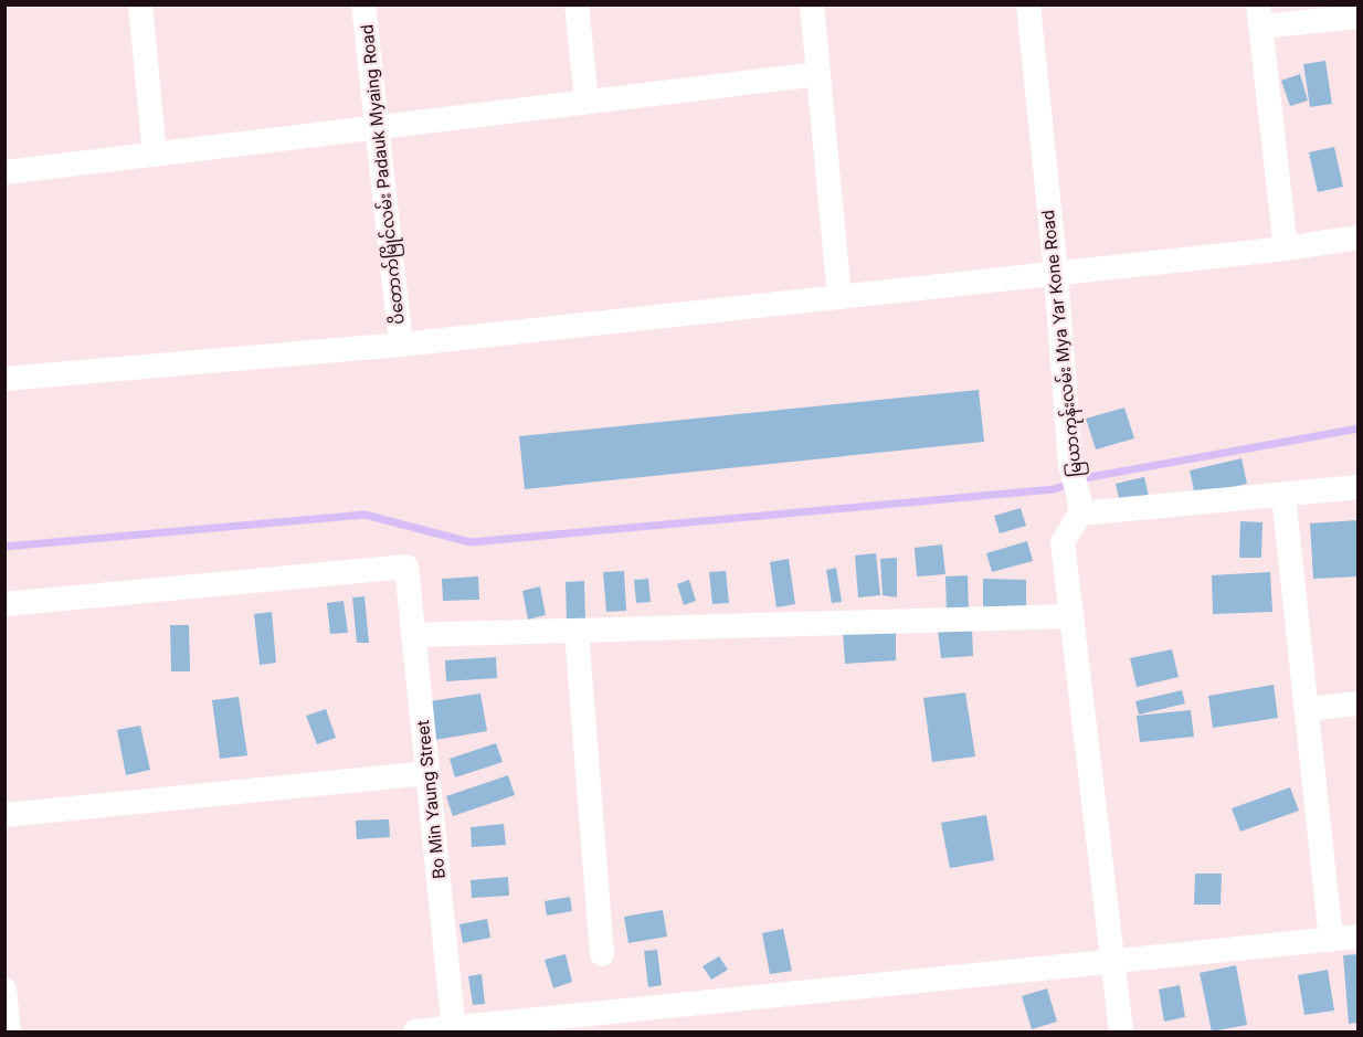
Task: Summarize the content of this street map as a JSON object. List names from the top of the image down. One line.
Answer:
{"streets":{"street":["ပိတောက်မြိုင်လမ်း Padauk Myaing Road","မြယာကုန်းလမ်း Mya Yar Kone Road","Bo Min Yaung Street"]}}
